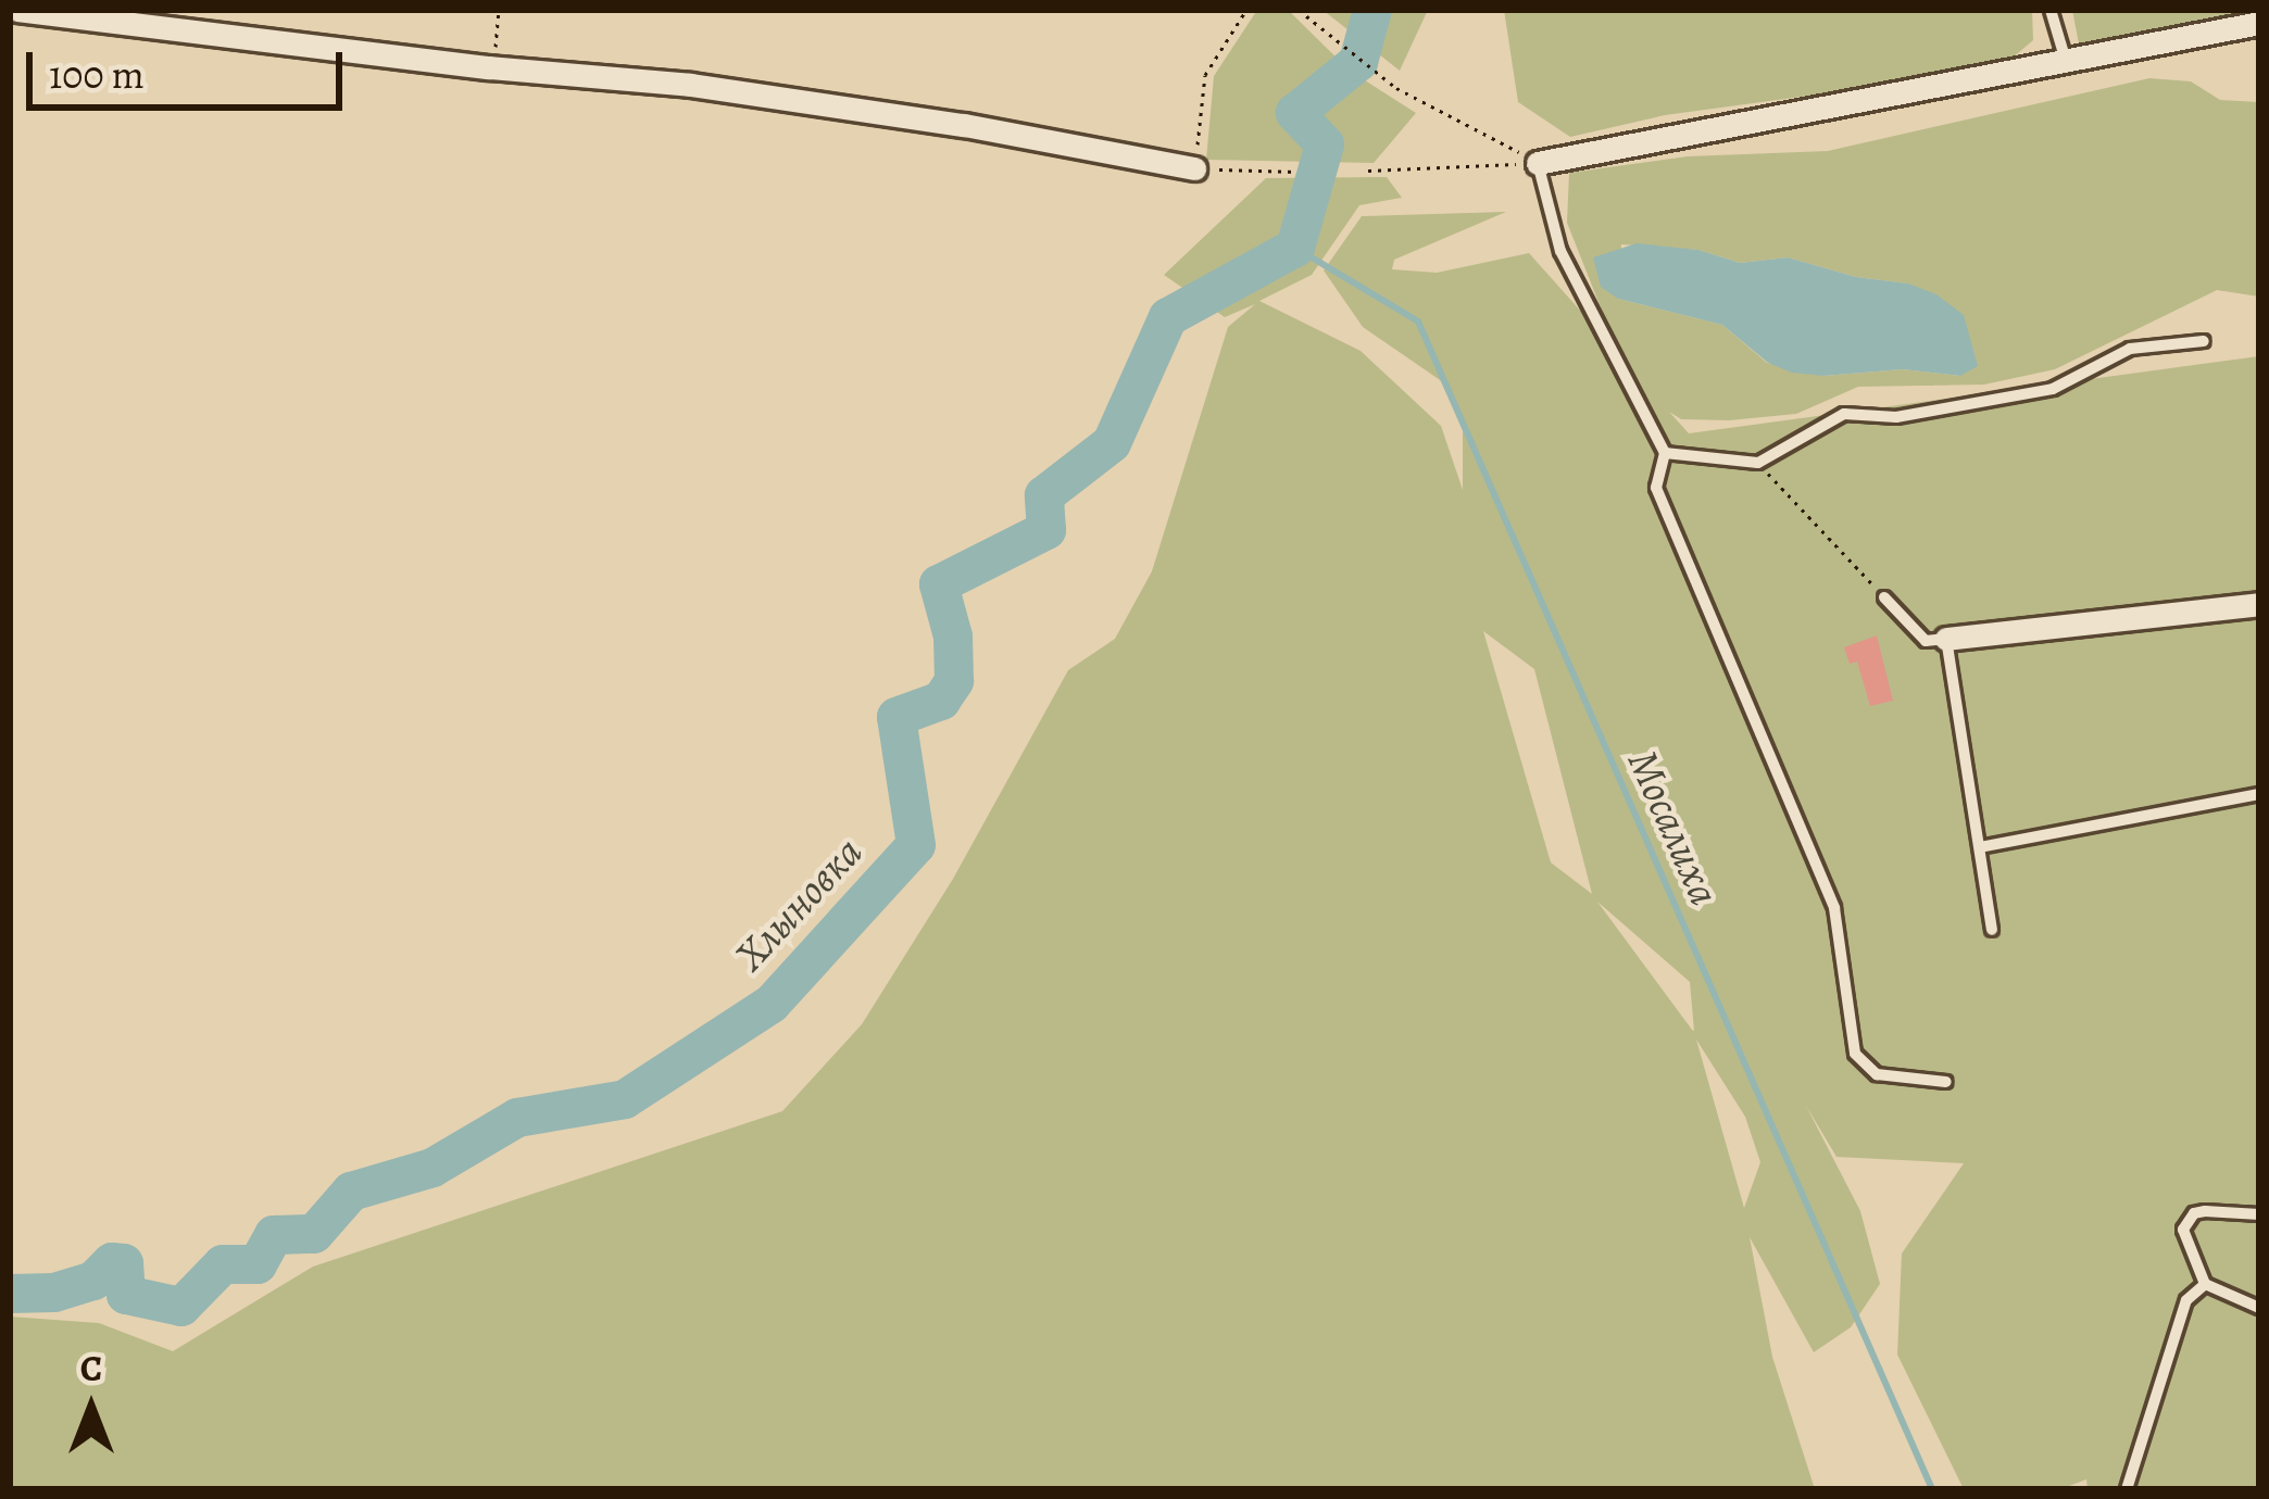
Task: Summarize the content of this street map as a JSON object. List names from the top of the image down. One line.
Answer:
{"water":["Мосалиха","Хлыновка"],"scale_bar":"100 m","north":"top"}
